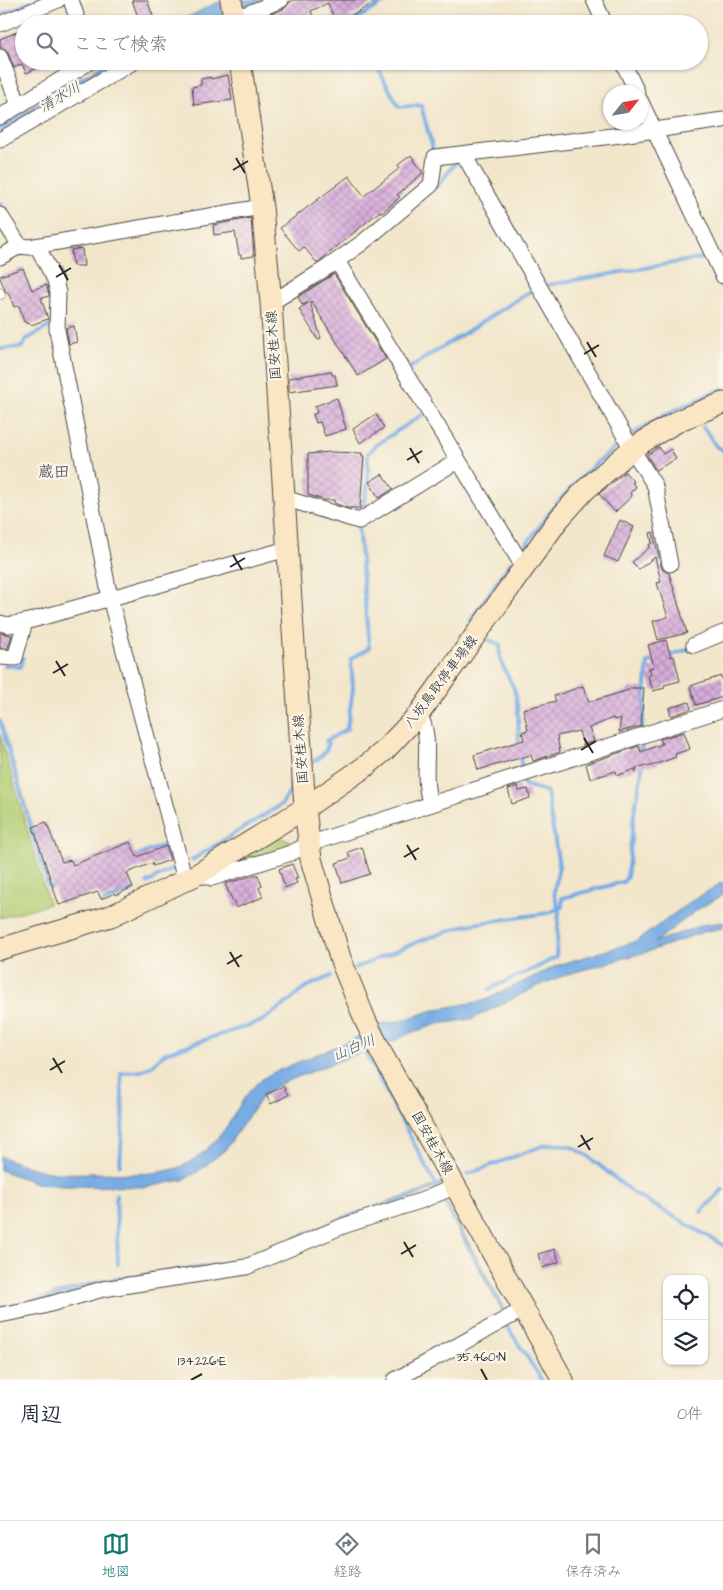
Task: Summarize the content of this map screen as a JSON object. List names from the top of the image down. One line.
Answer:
{"streets":{"main road":["国安桂木線","八坂鳥取停車場線"]},"crossings":[["国安桂木線","八坂鳥取停車場線"]],"districts":["蔵田"],"water":["清水川","山白川"],"north":"top right","page":{"search":"ここで検索","heading":["周辺","0件"],"nav":["地図","経路","保存済み"]},"coordinates":["35.460°N","134.226°E"]}
